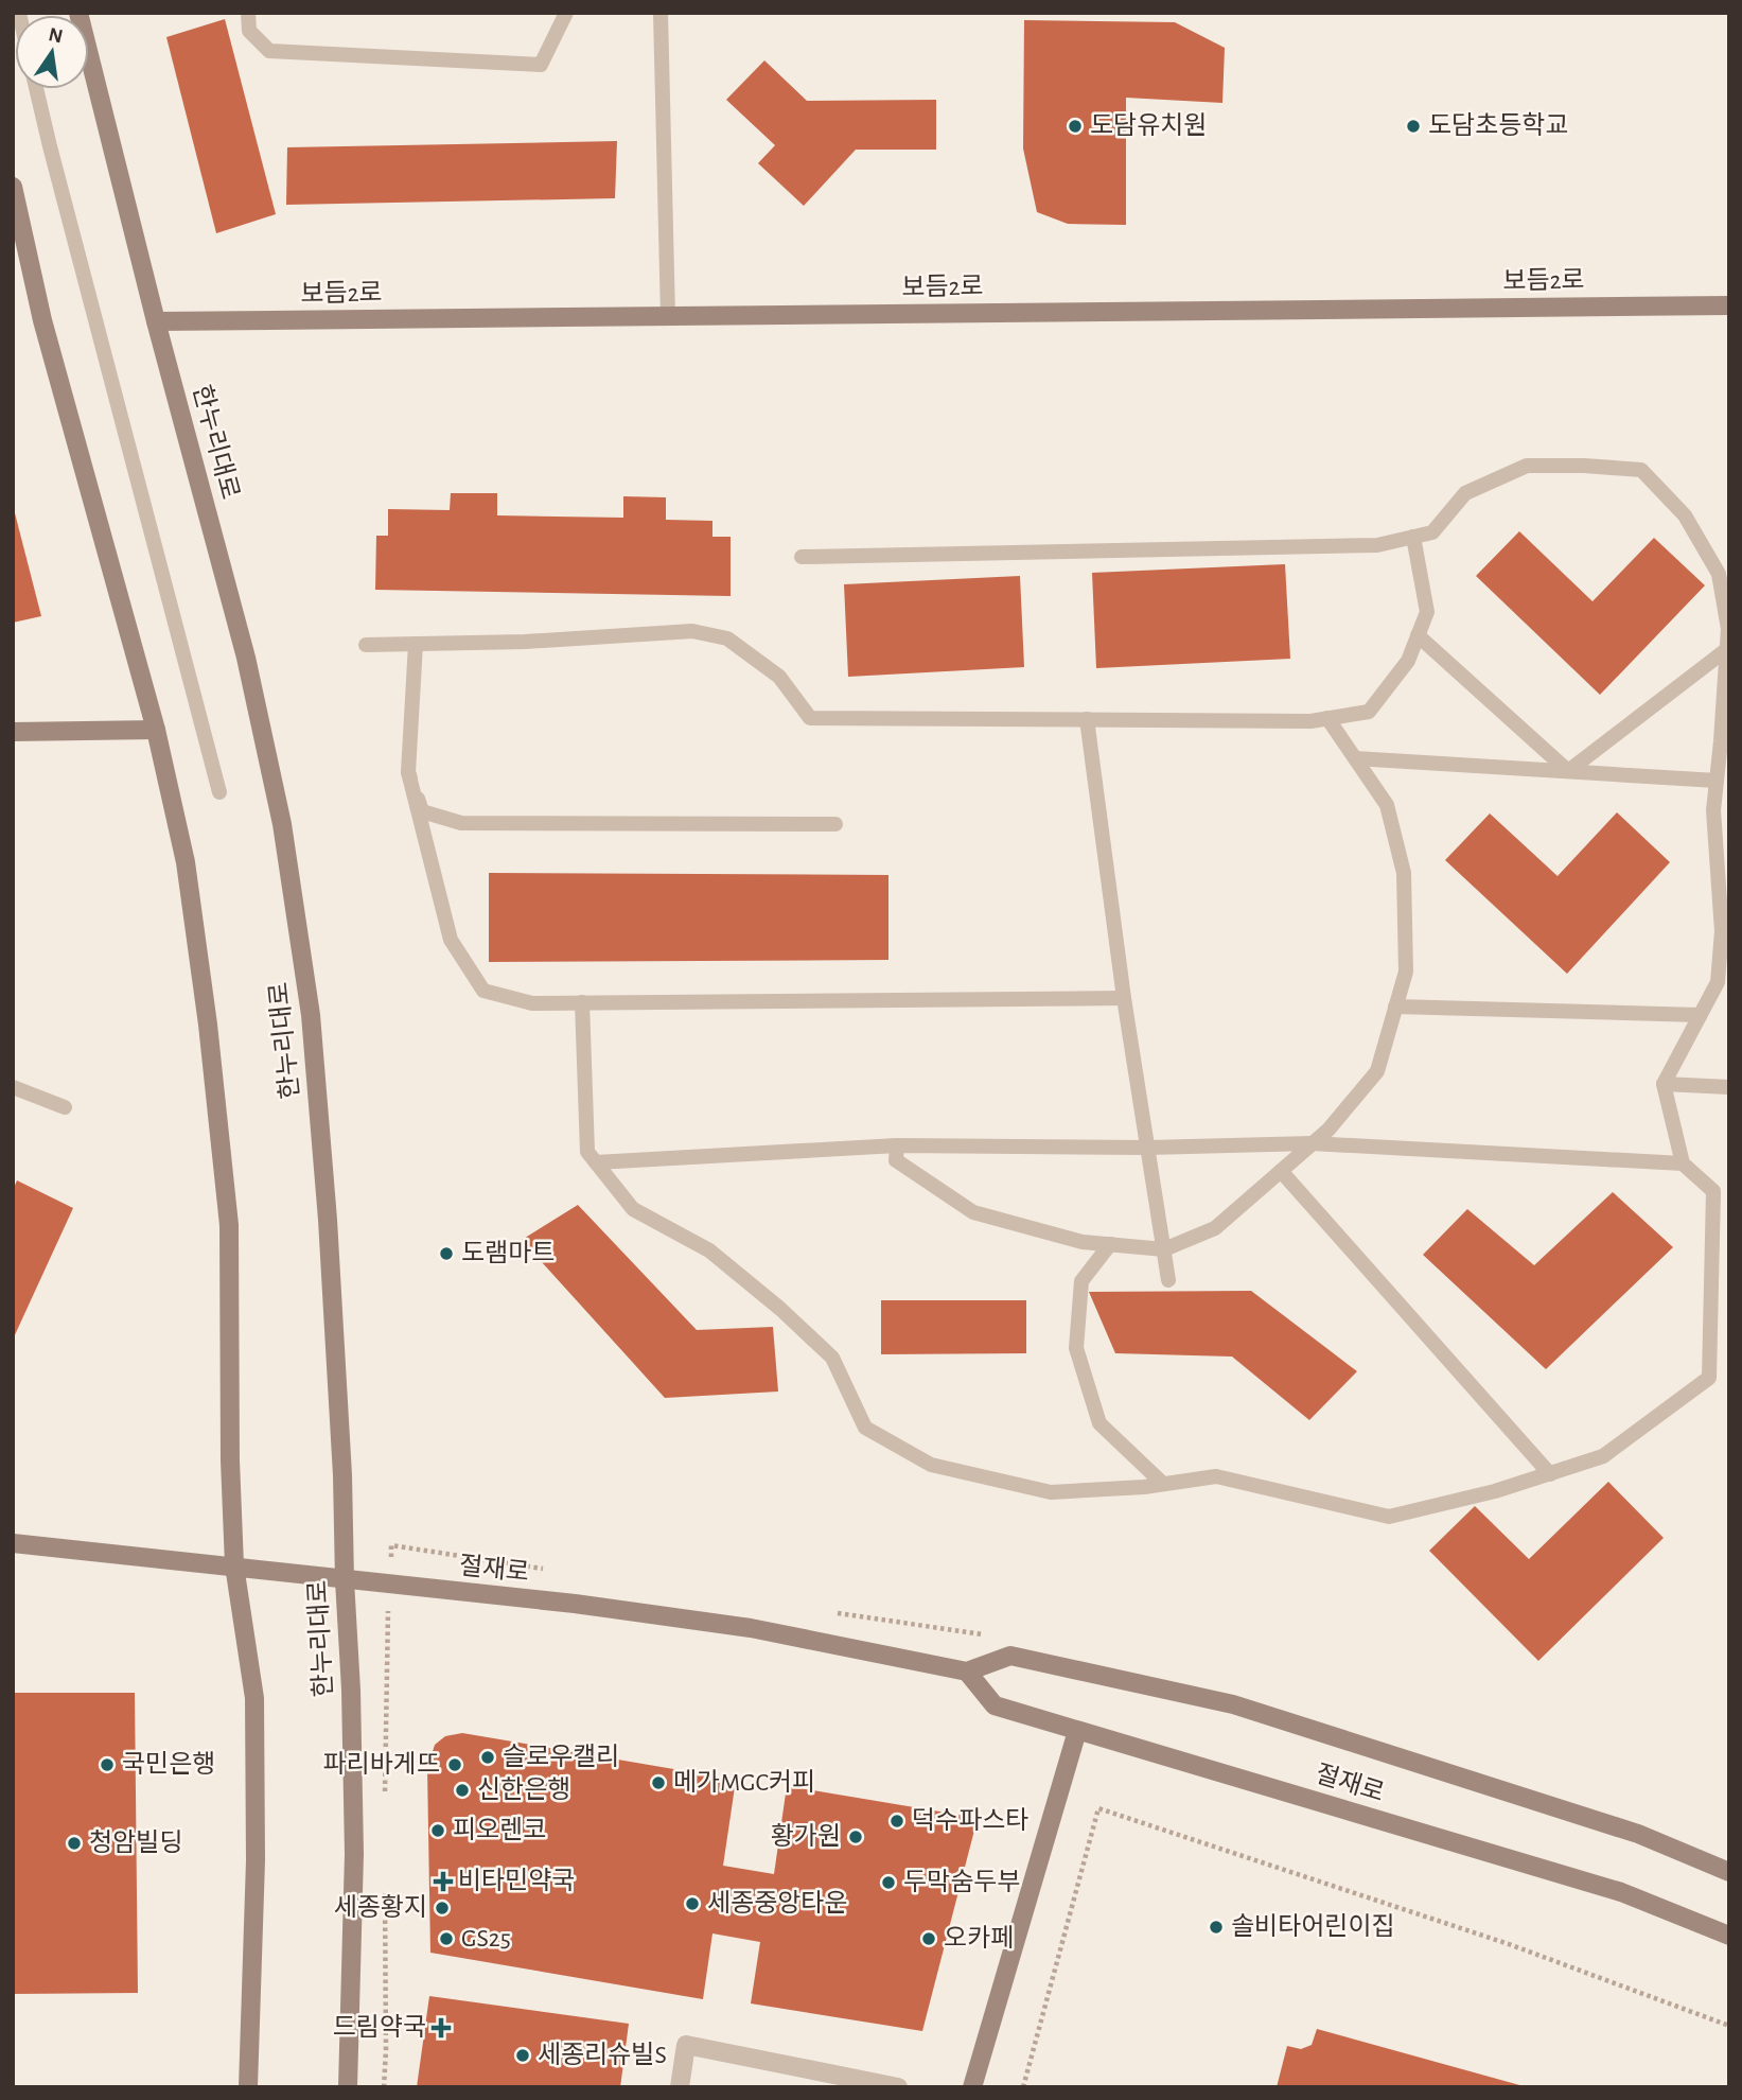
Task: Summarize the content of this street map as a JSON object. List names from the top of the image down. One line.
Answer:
{"streets":{"street":["보듬2로","한누리대로","절재로"]},"crossings":[["보듬2로","한누리대로"],["한누리대로","절재로"]],"places":{"other":["도담유치원","도담초등학교","도램마트","슬로우캘리","국민은행","파리바게뜨","메가MGC커피","신한은행","덕수파스타","피오렌코","황가원","청암빌딩","두막숨두부","세종중앙타운","세종황지","솔비타어린이집","GS25","오카페","세종리슈빌S"],"health":["비타민약국","드림약국"]},"north":"top"}
